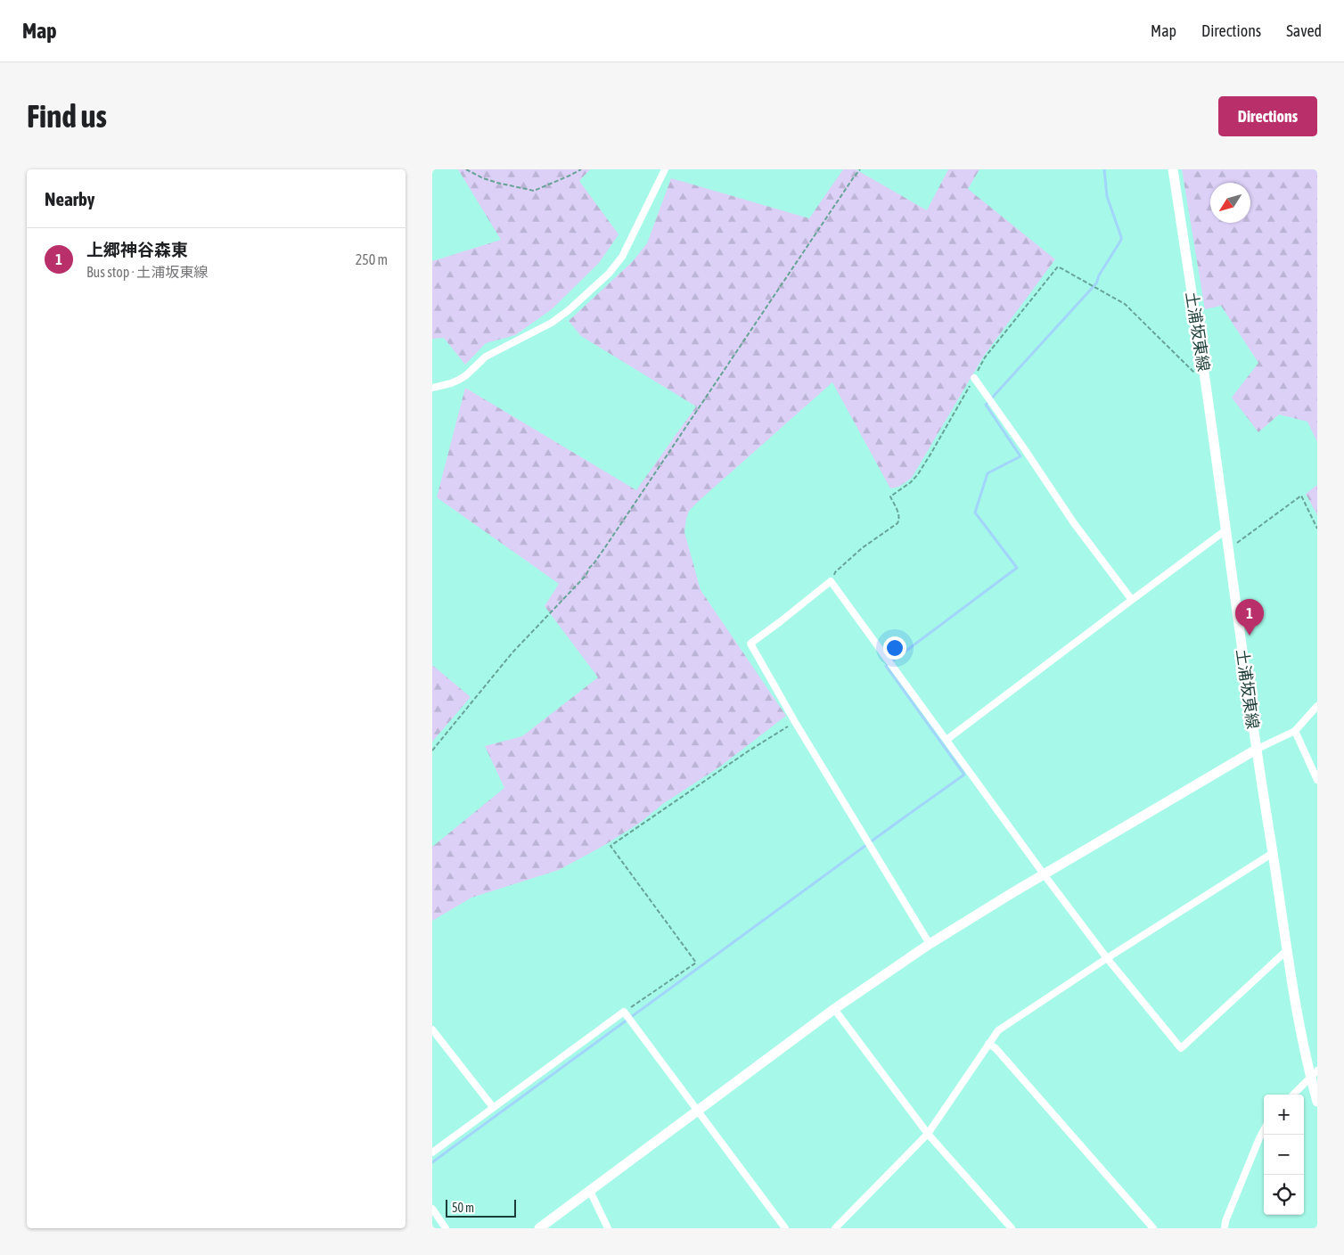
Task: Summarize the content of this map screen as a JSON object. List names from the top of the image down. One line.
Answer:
{"streets":{"main road":["土浦坂東線"]},"scale_bar":"50 m","north":"bottom left","page":{"header":"Map","nav":["Map","Directions","Saved"],"buttons":"Directions","title":"Find us","heading":"Nearby","list":[{"mark":"1","name":"上郷神谷森東","note":"Bus stop · 土浦坂東線","value":"250 m"}],"pins":"1","map_buttons":["+","−"],"scale":"50 m"}}
